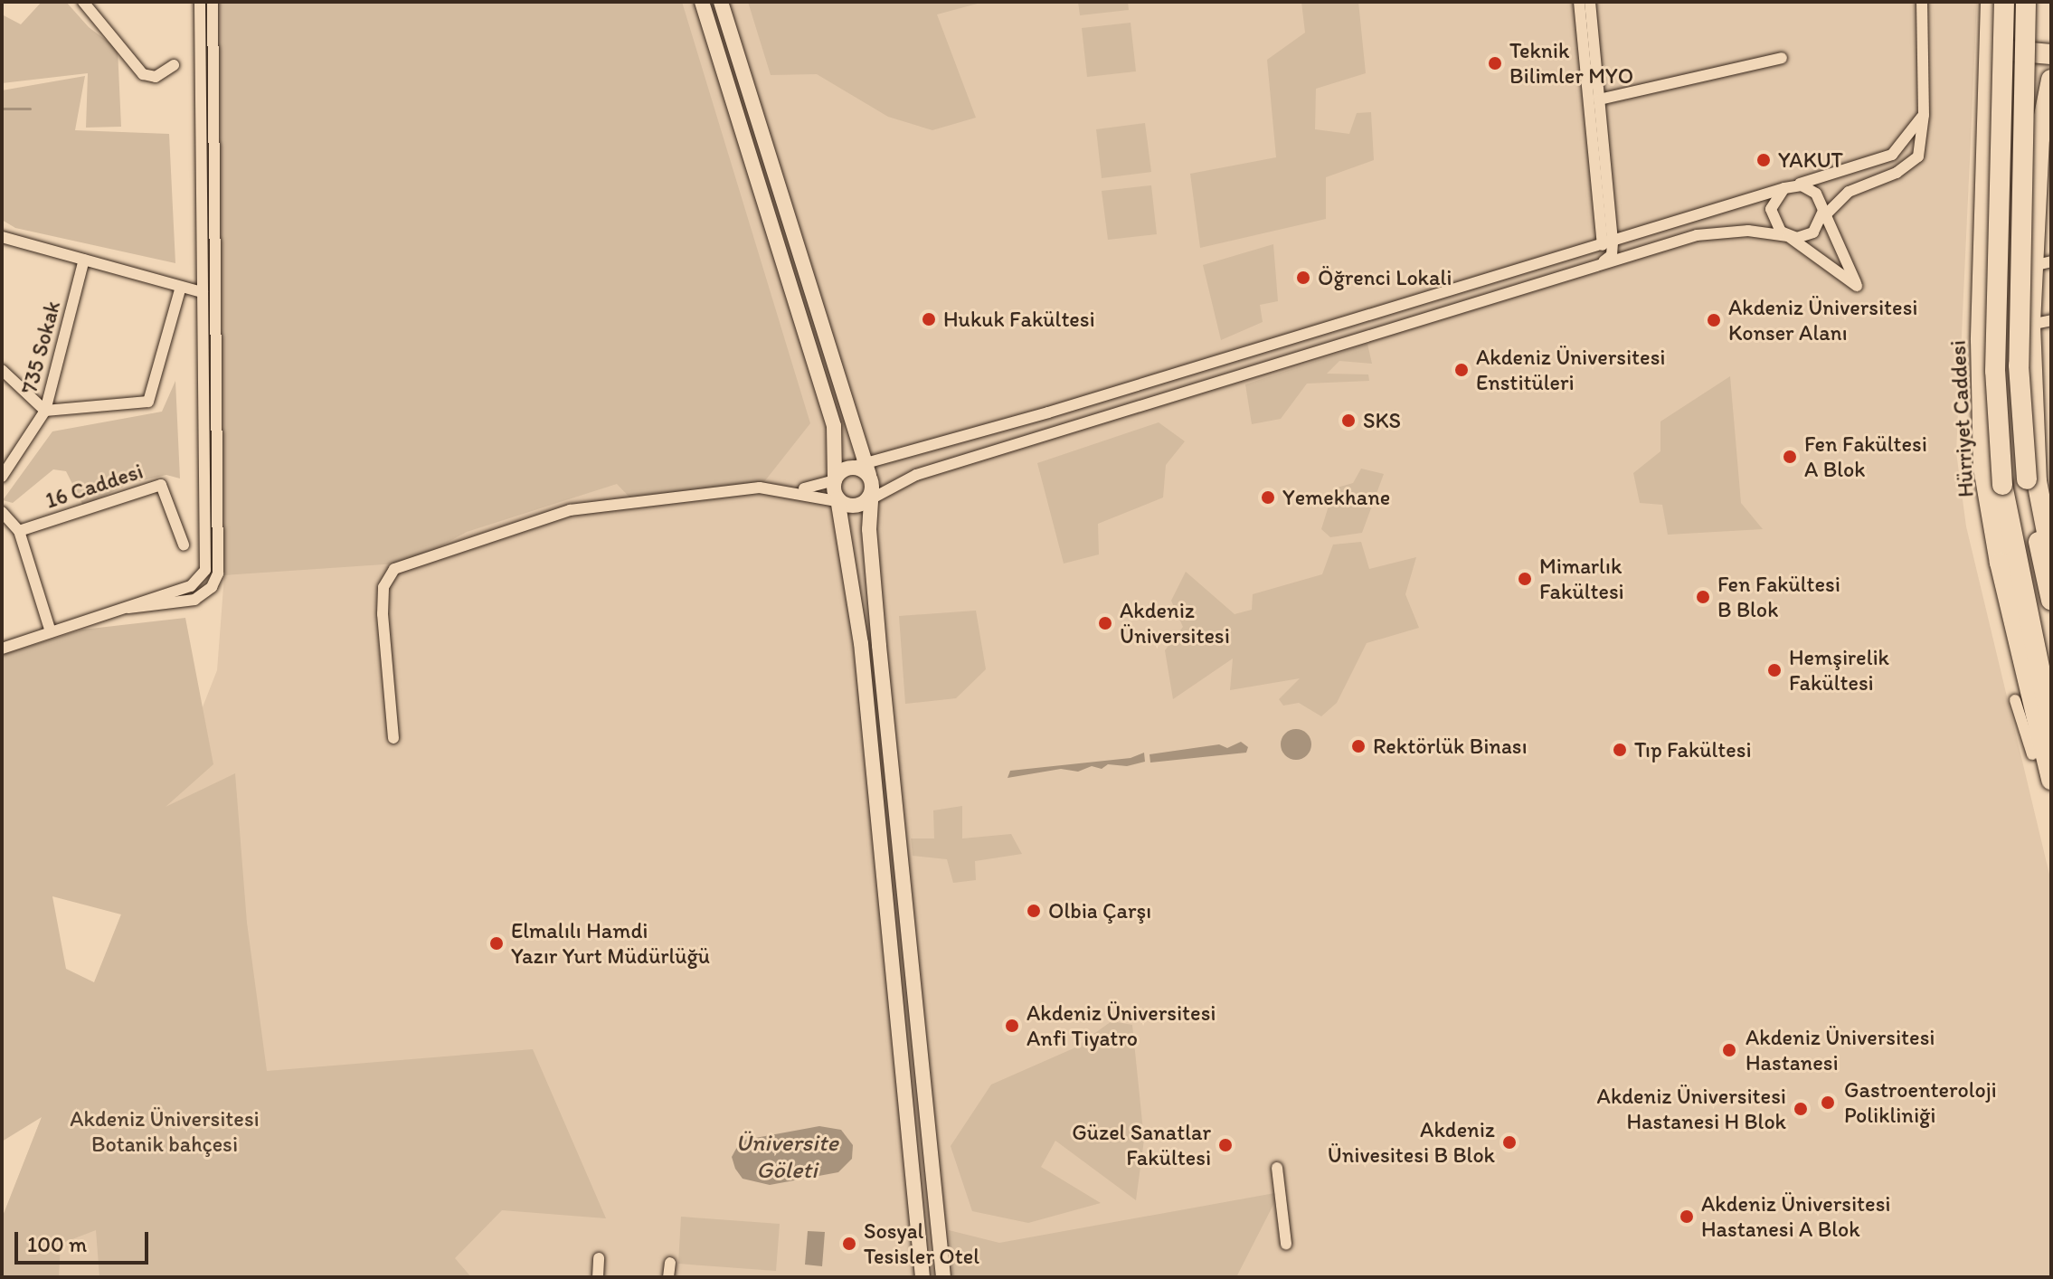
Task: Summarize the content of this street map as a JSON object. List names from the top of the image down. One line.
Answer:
{"streets":{"highway":["Hürriyet Caddesi"],"street":["735 Sokak","16 Caddesi"]},"water":["Üniversite Göleti"],"parks":["Akdeniz Üniversitesi Botanik bahçesi"],"places":["Teknik Bilimler MYO","YAKUT","Öğrenci Lokali","Hukuk Fakültesi","Akdeniz Üniversitesi Konser Alanı","Akdeniz Üniversitesi Enstitüleri","SKS","Fen Fakültesi A Blok","Yemekhane","Mimarlık Fakültesi","Fen Fakültesi B Blok","Akdeniz Üniversitesi","Hemşirelik Fakültesi","Rektörlük Binası","Tıp Fakültesi","Olbia Çarşı","Elmalılı Hamdi Yazır Yurt Müdürlüğü","Akdeniz Üniversitesi Anfi Tiyatro","Akdeniz Üniversitesi Hastanesi","Gastroenteroloji Polikliniği","Akdeniz Üniversitesi Hastanesi H Blok","Akdeniz Ünivesitesi B Blok","Güzel Sanatlar Fakültesi","Akdeniz Üniversitesi Hastanesi A Blok","Sosyal Tesisler Otel"],"scale_bar":"100 m"}
